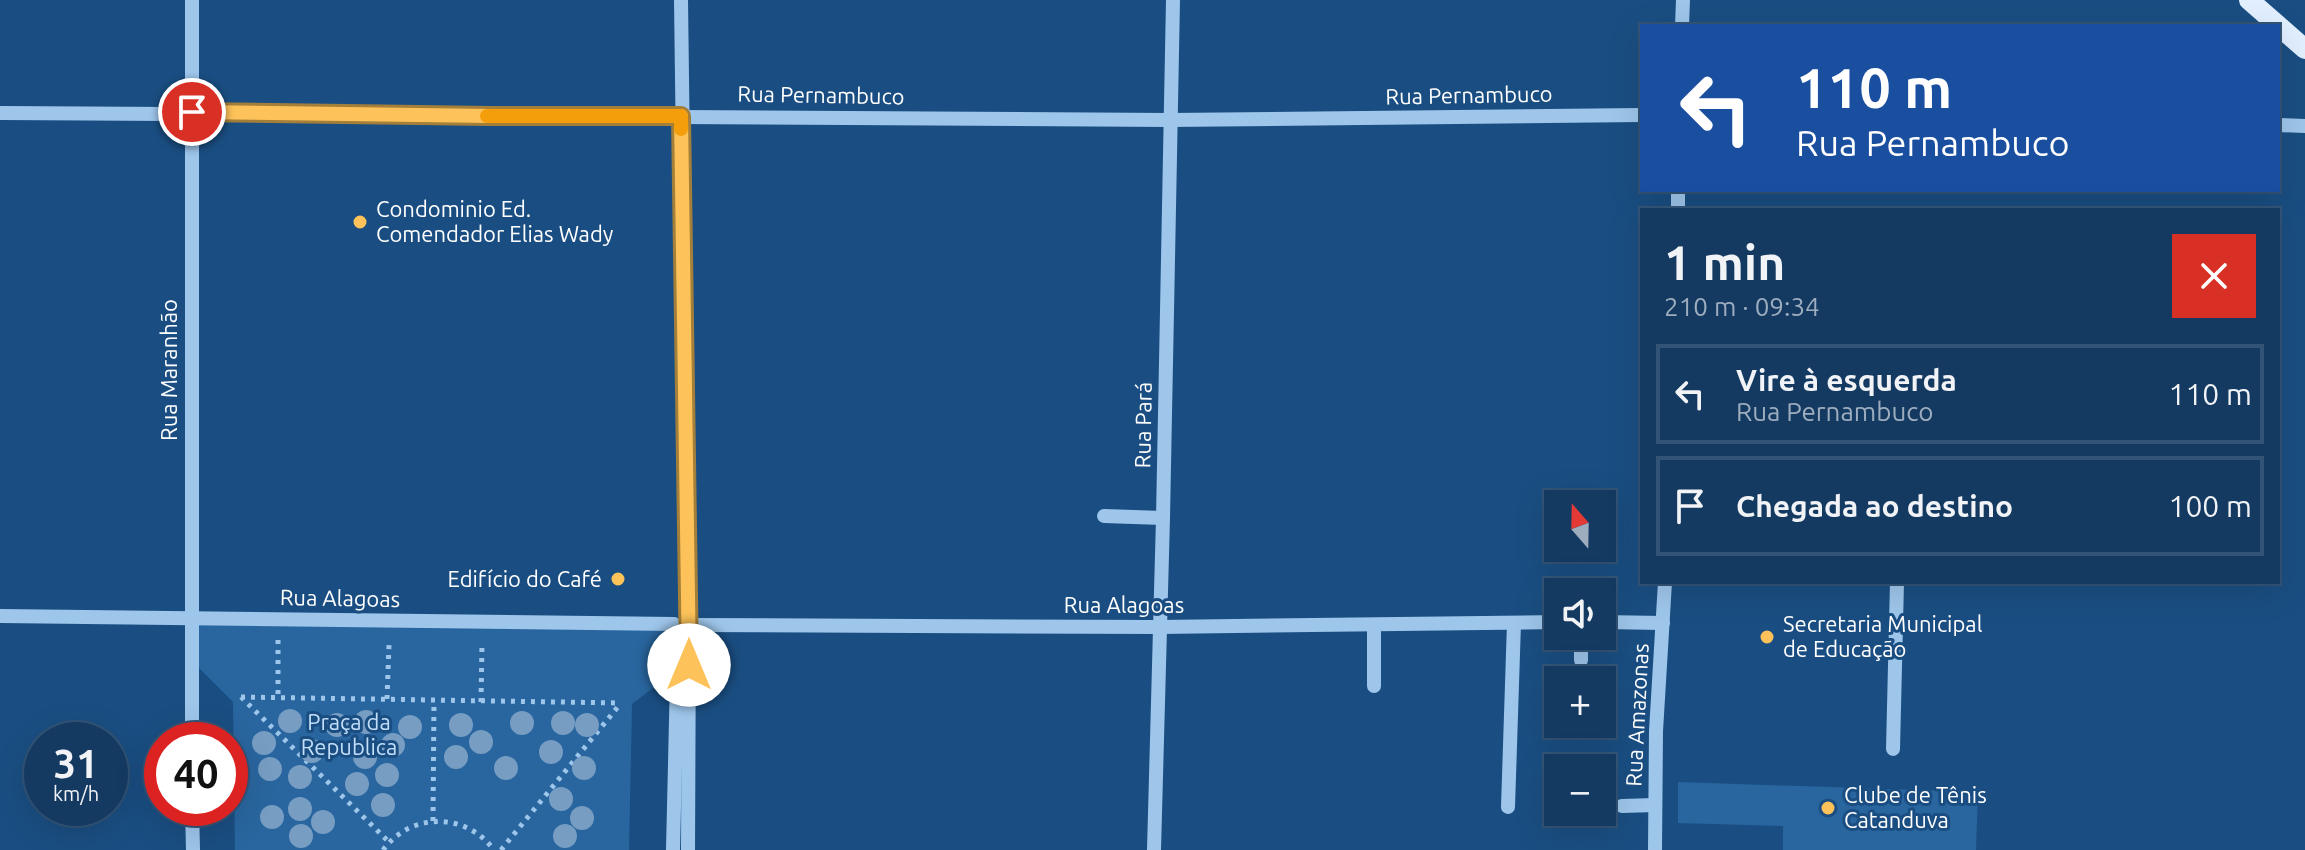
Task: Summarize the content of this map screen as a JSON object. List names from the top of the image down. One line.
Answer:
{"streets":{"street":["Rua Pernambuco","Rua Maranhão","Rua Pará","Rua Alagoas","Rua Amazonas"]},"crossings":[["Rua Pernambuco","Rua Maranhão"],["Rua Pernambuco","Rua Pará"],["Rua Maranhão","Rua Alagoas"],["Rua Pará","Rua Alagoas"]],"parks":["Praça da Republica"],"places":["Condominio Ed. Comendador Elias Wady","Edifício do Café","Secretaria Municipal de Educação","Clube de Tênis Catanduva"],"north":"top","page":{"turn":["110 m","Rua Pernambuco"],"heading":["1 min","210 m · 09:34"],"list":[{"name":"Vire à esquerda","note":"Rua Pernambuco","value":"110 m"},{"name":"Chegada ao destino","value":"100 m"}],"map_buttons":["+","−"],"speed":"31 km/h","limit":"40"}}
